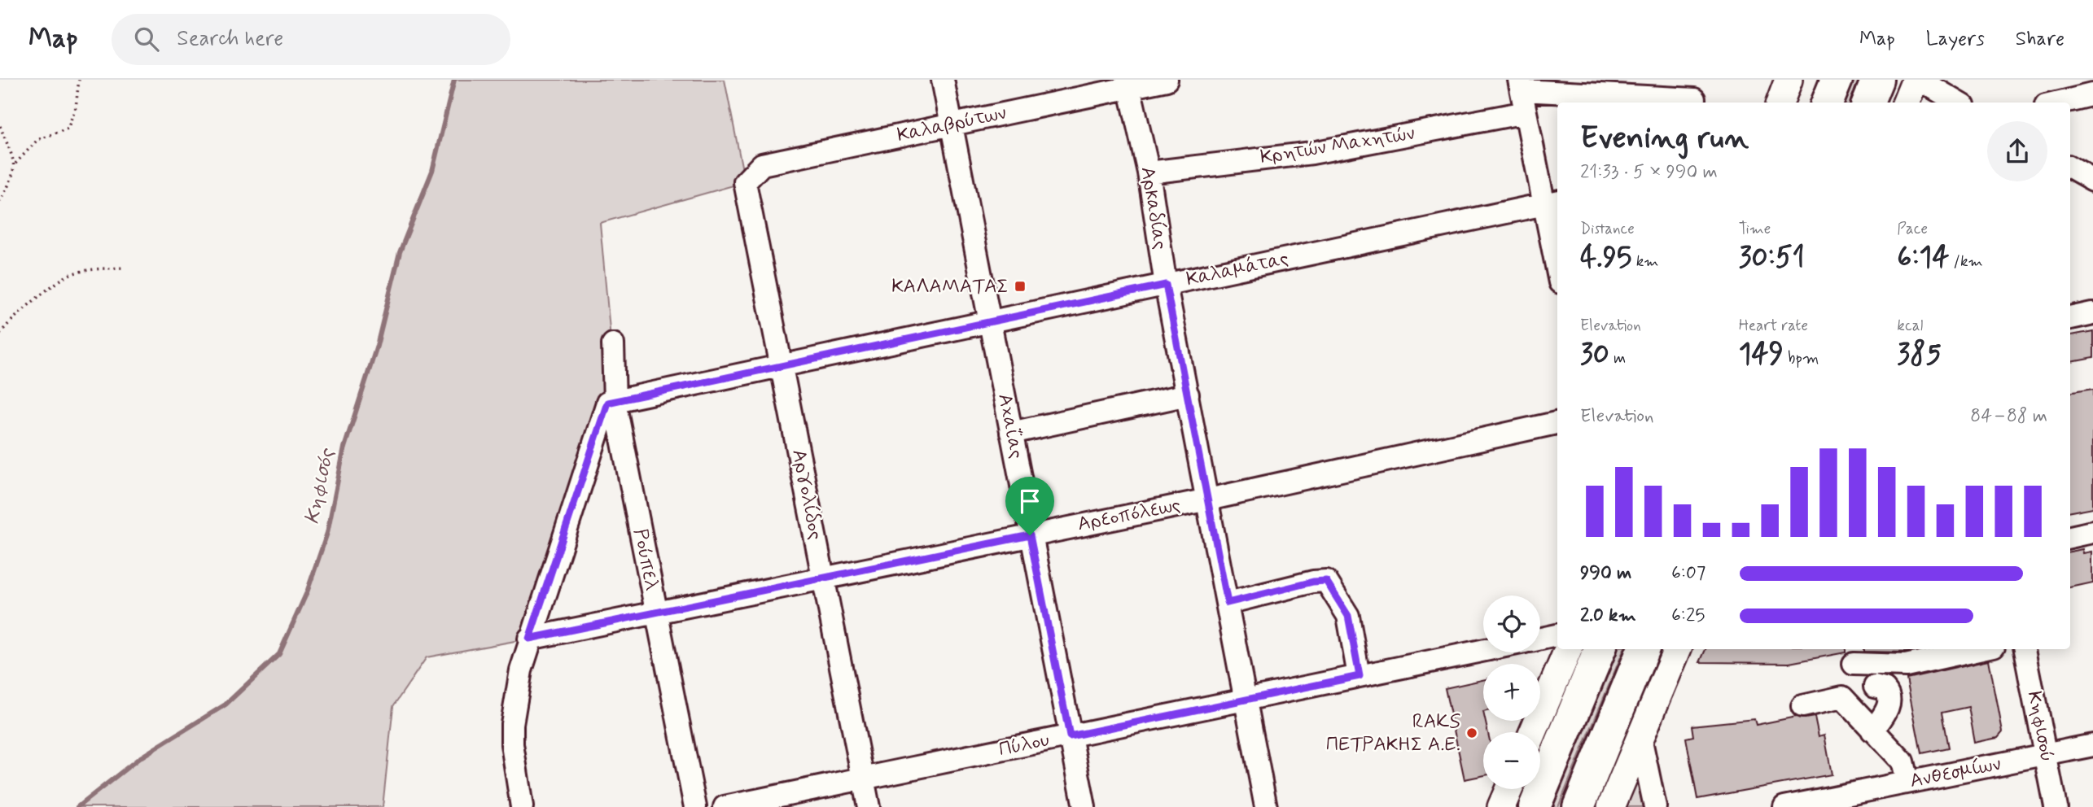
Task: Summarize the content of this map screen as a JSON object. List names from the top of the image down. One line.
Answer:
{"streets":{"street":["Καλαβρύτων","Κρητών Μαχητών","Αρκαδίας","Καλαμάτας","Αχαΐας","Αργολίδος","Αρεοπόλεως","Ρούπελ","Κηφισού","Πύλου","Ανθεσμίων"]},"crossings":[["Καλαβρύτων","Αρκαδίας"],["Καλαβρύτων","Αχαΐας"],["Καλαβρύτων","Αργολίδος"],["Κρητών Μαχητών","Αρκαδίας"],["Αρκαδίας","Καλαμάτας"],["Αρκαδίας","Αρεοπόλεως"],["Αρκαδίας","Πύλου"],["Καλαμάτας","Αχαΐας"],["Καλαμάτας","Αργολίδος"],["Καλαμάτας","Ρούπελ"],["Αχαΐας","Αρεοπόλεως"],["Αχαΐας","Πύλου"],["Αργολίδος","Αρεοπόλεως"],["Αργολίδος","Πύλου"],["Αρεοπόλεως","Ρούπελ"],["Κηφισού","Ανθεσμίων"]],"water":["Κηφισός"],"places":{"transit":["ΚΑΛΑΜΑΤΑΣ"],"other":["RAKS ΠΕΤΡΑΚΗΣ Α.Ε."]},"page":{"header":"Map","search":"Search here","nav":["Map","Layers","Share"],"heading":["Evening run","21:33 · 5 × 990 m"],"stats":[["Distance","4.95 km"],["Time","30:51"],["Pace","6:14 /km"],["Elevation","30 m"],["Heart rate","149 bpm"],["kcal","385"]],"chart":["Elevation","84–88 m"],"list":[{"name":"990 m","note":"6:07"},{"name":"2.0 km","note":"6:25"}],"map_buttons":["+","−"]}}
